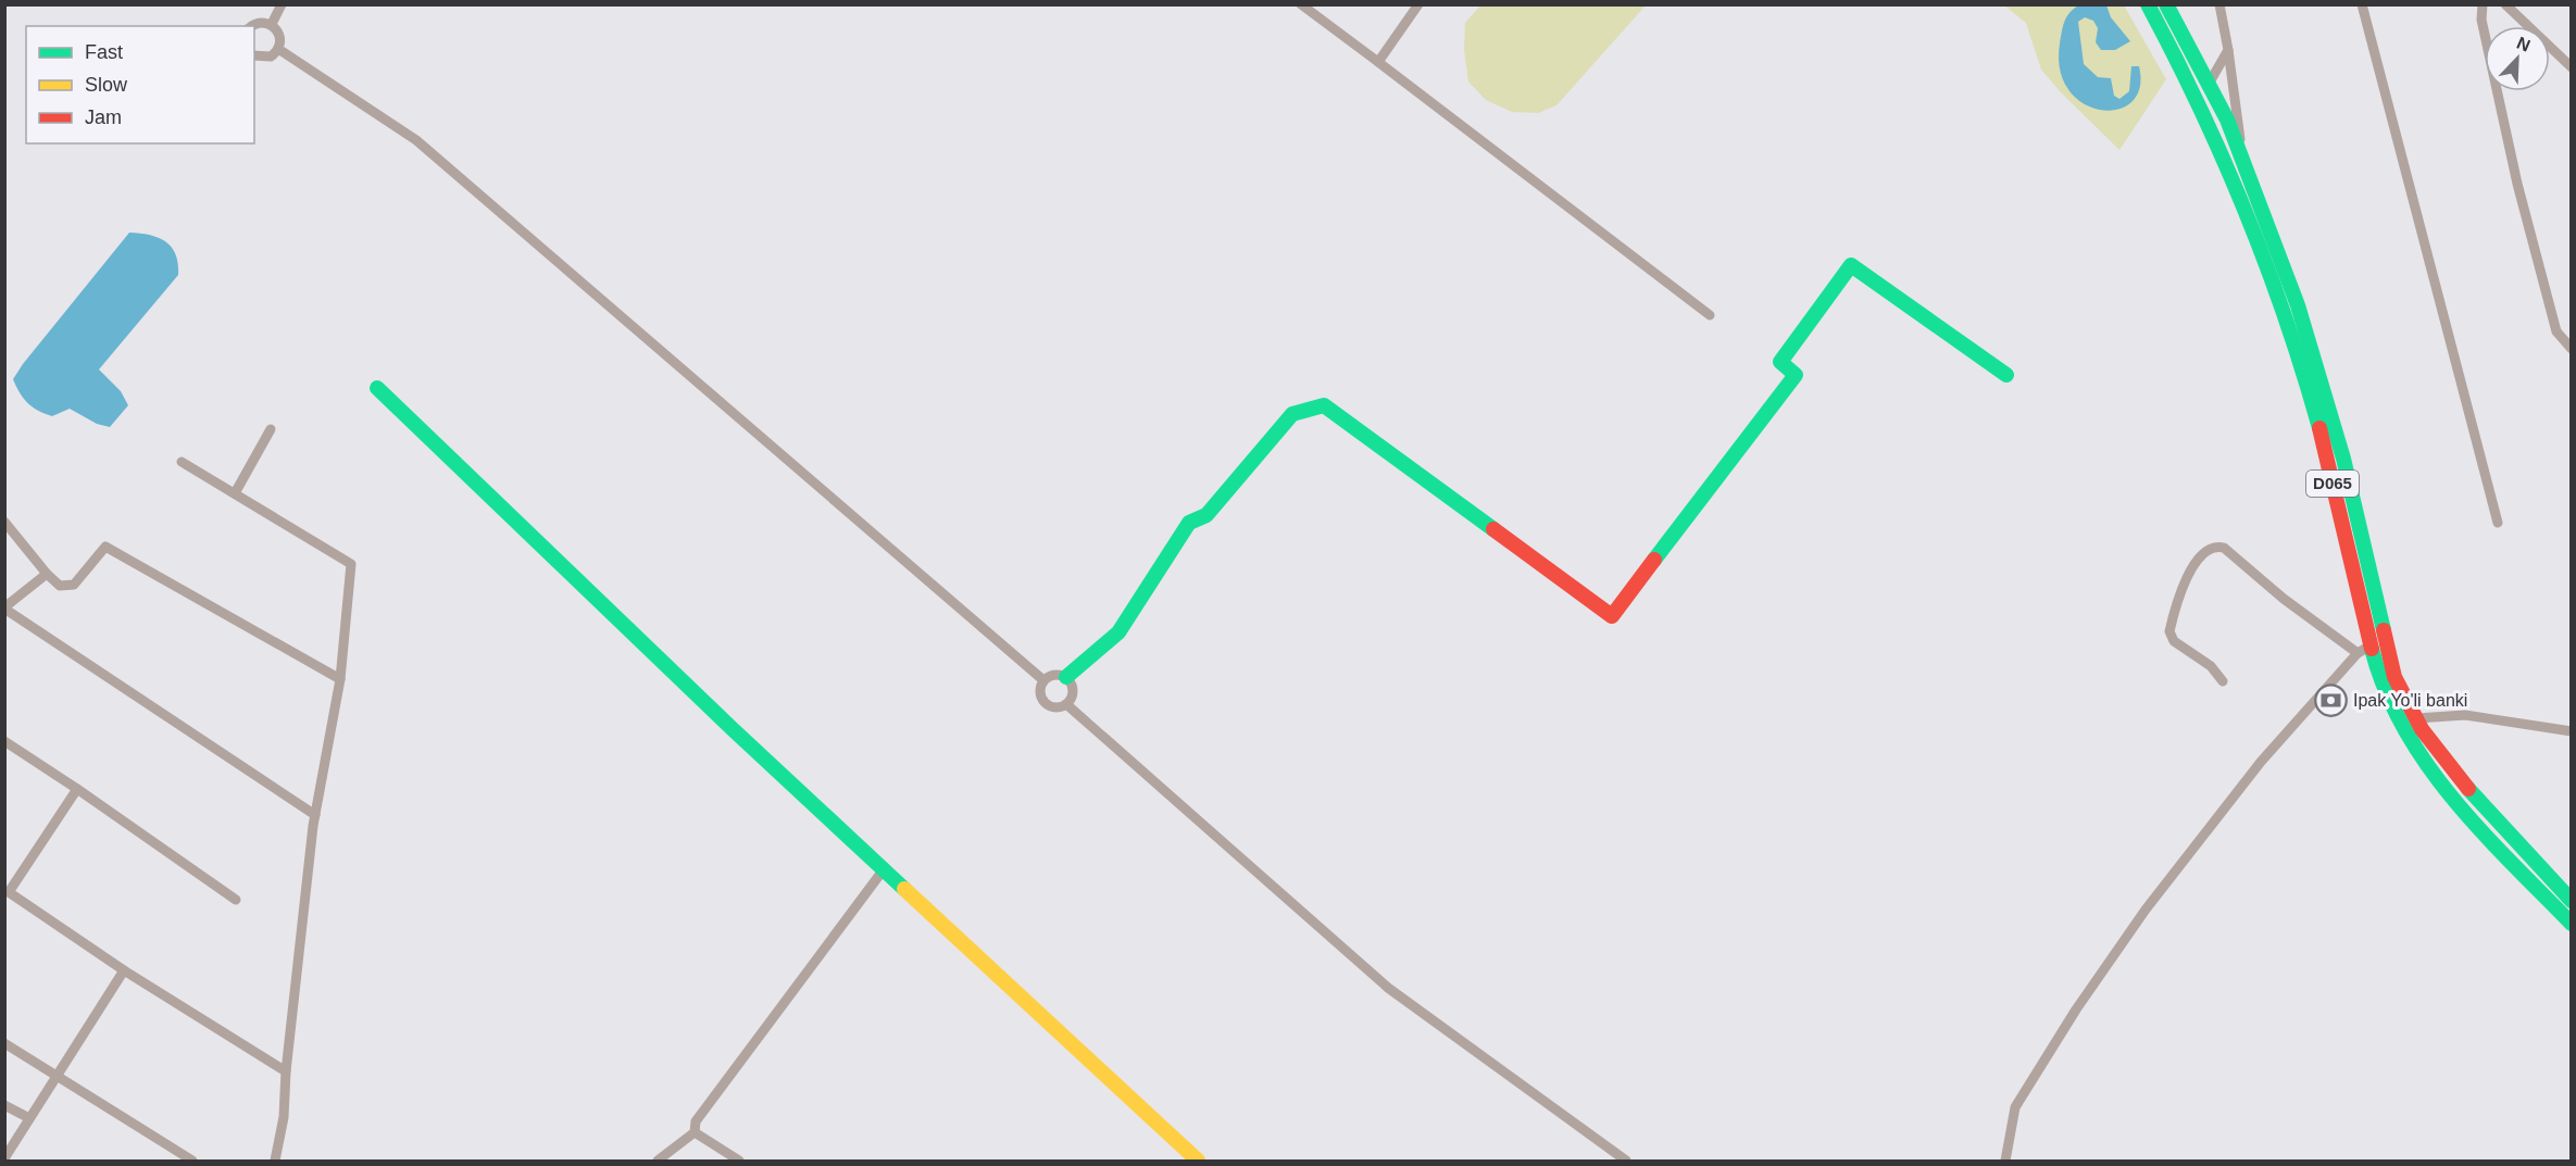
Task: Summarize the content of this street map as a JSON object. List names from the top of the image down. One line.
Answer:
{"streets":{"street":["D065"]},"places":{"bank":["Ipak Yo'li banki"]},"legend":["Fast","Slow","Jam"],"north":"top right"}
